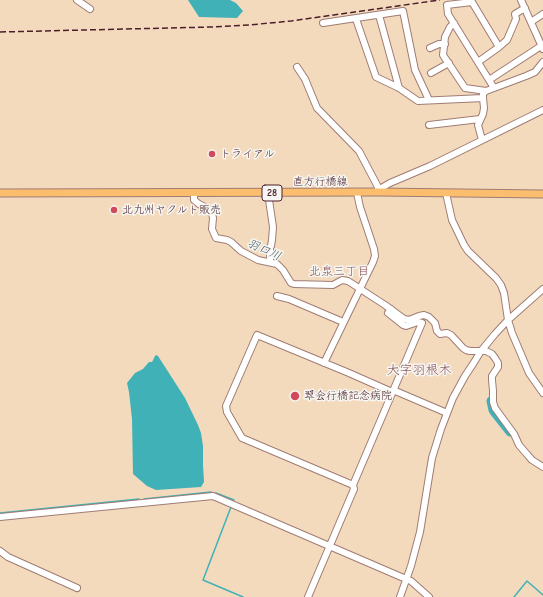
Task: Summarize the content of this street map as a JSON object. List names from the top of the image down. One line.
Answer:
{"streets":{"main road":["直方行橋線","28"]},"districts":["北泉三丁目","大字羽根木"],"water":["羽口川"],"places":["トライアル","北九州ヤクルト販売","翠会行橋記念病院"]}
